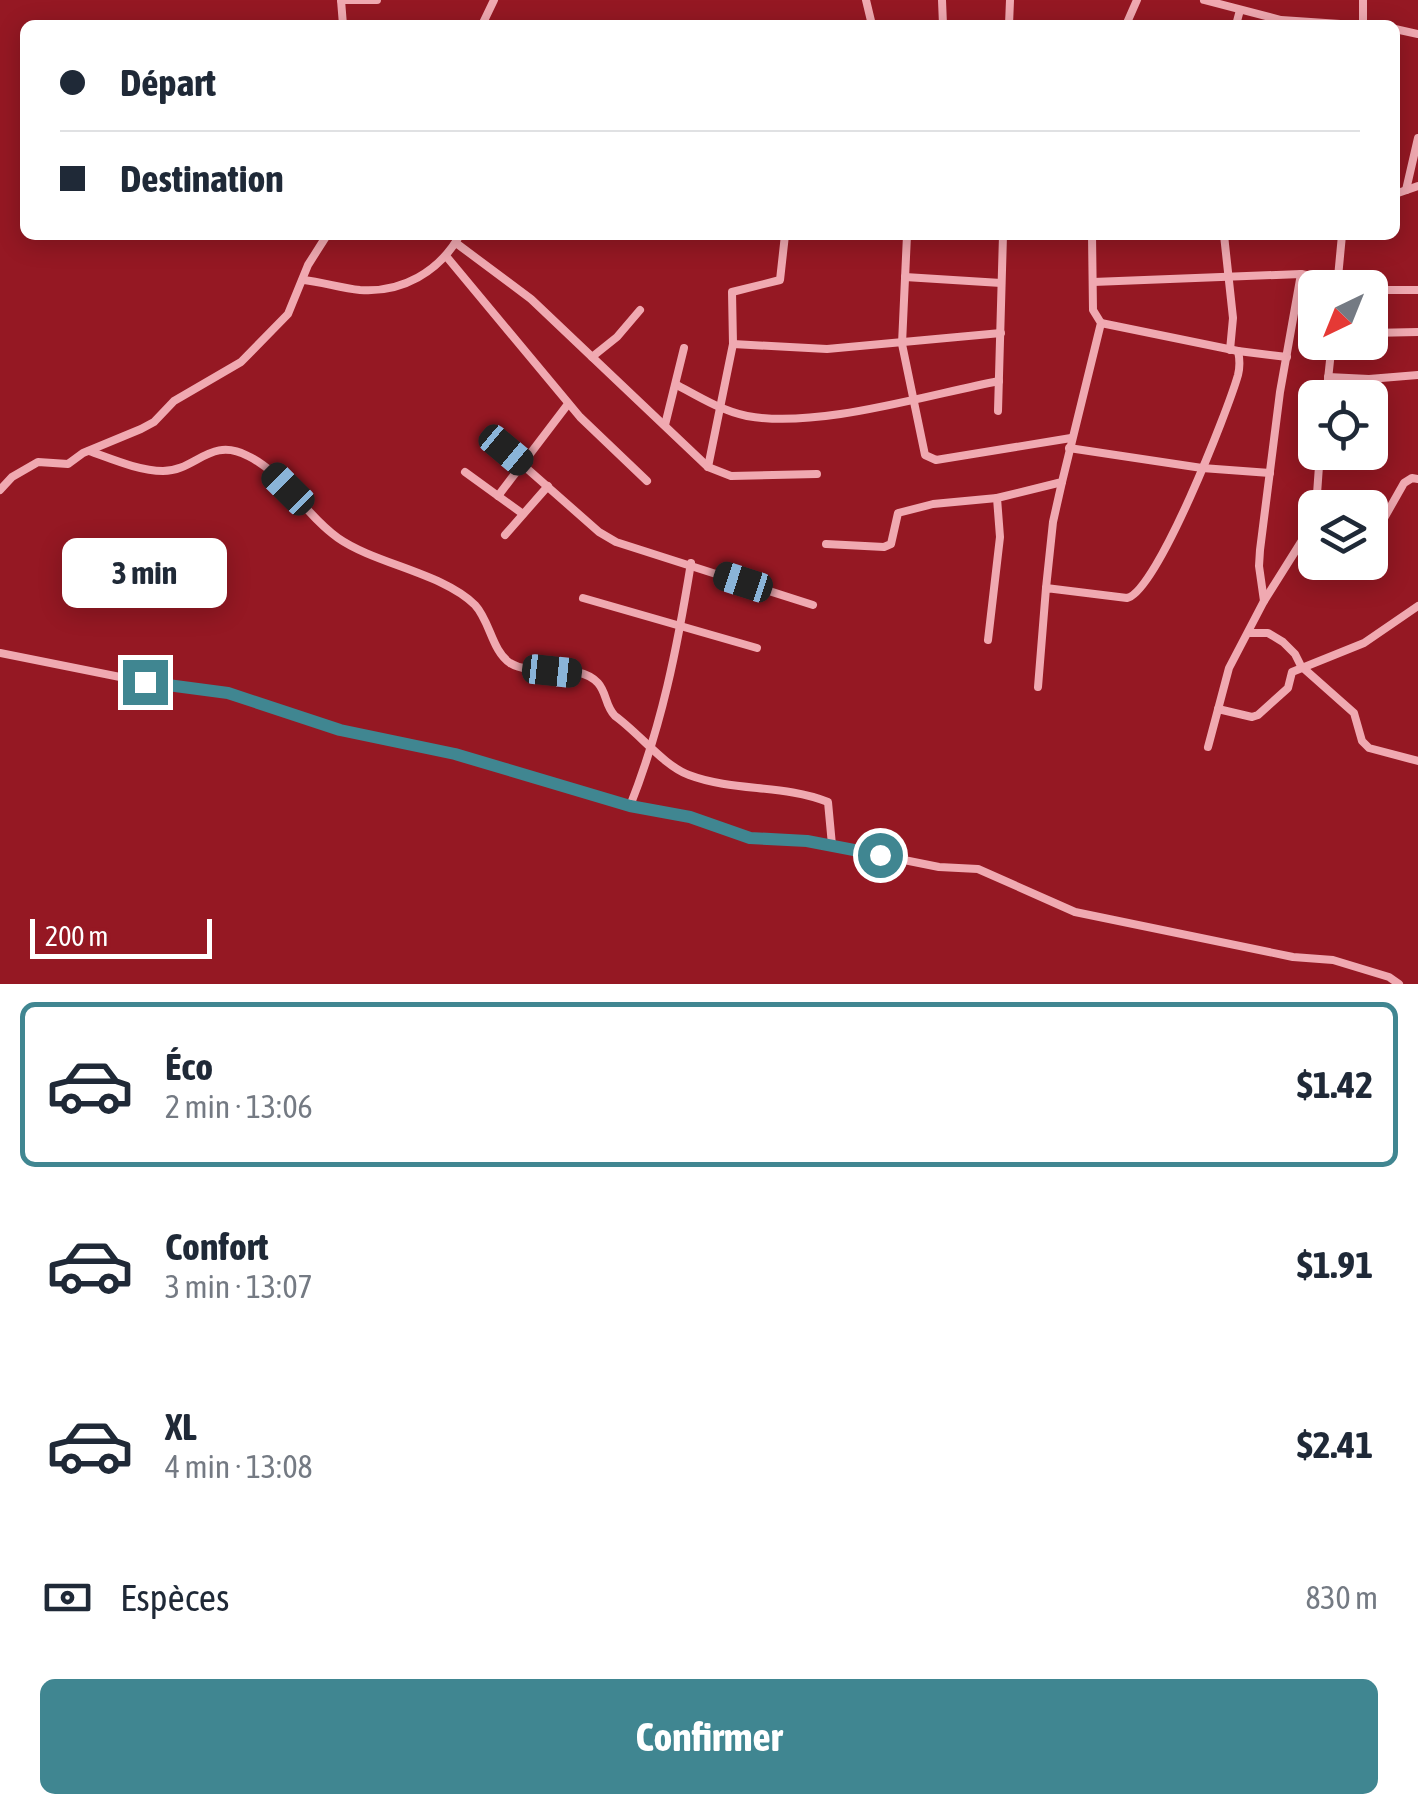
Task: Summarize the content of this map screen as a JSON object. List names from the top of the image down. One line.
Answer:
{"scale_bar":"200 m","north":"bottom left","page":{"banner":["Départ","Destination"],"bubble":"3 min","scale":"200 m","list":[{"name":"Éco","note":"2 min · 13:06","value":"$1.42"},{"name":"Confort","note":"3 min · 13:07","value":"$1.91"},{"name":"XL","note":"4 min · 13:08","value":"$2.41"}],"pay":["Espèces","830 m"],"buttons":"Confirmer"}}
